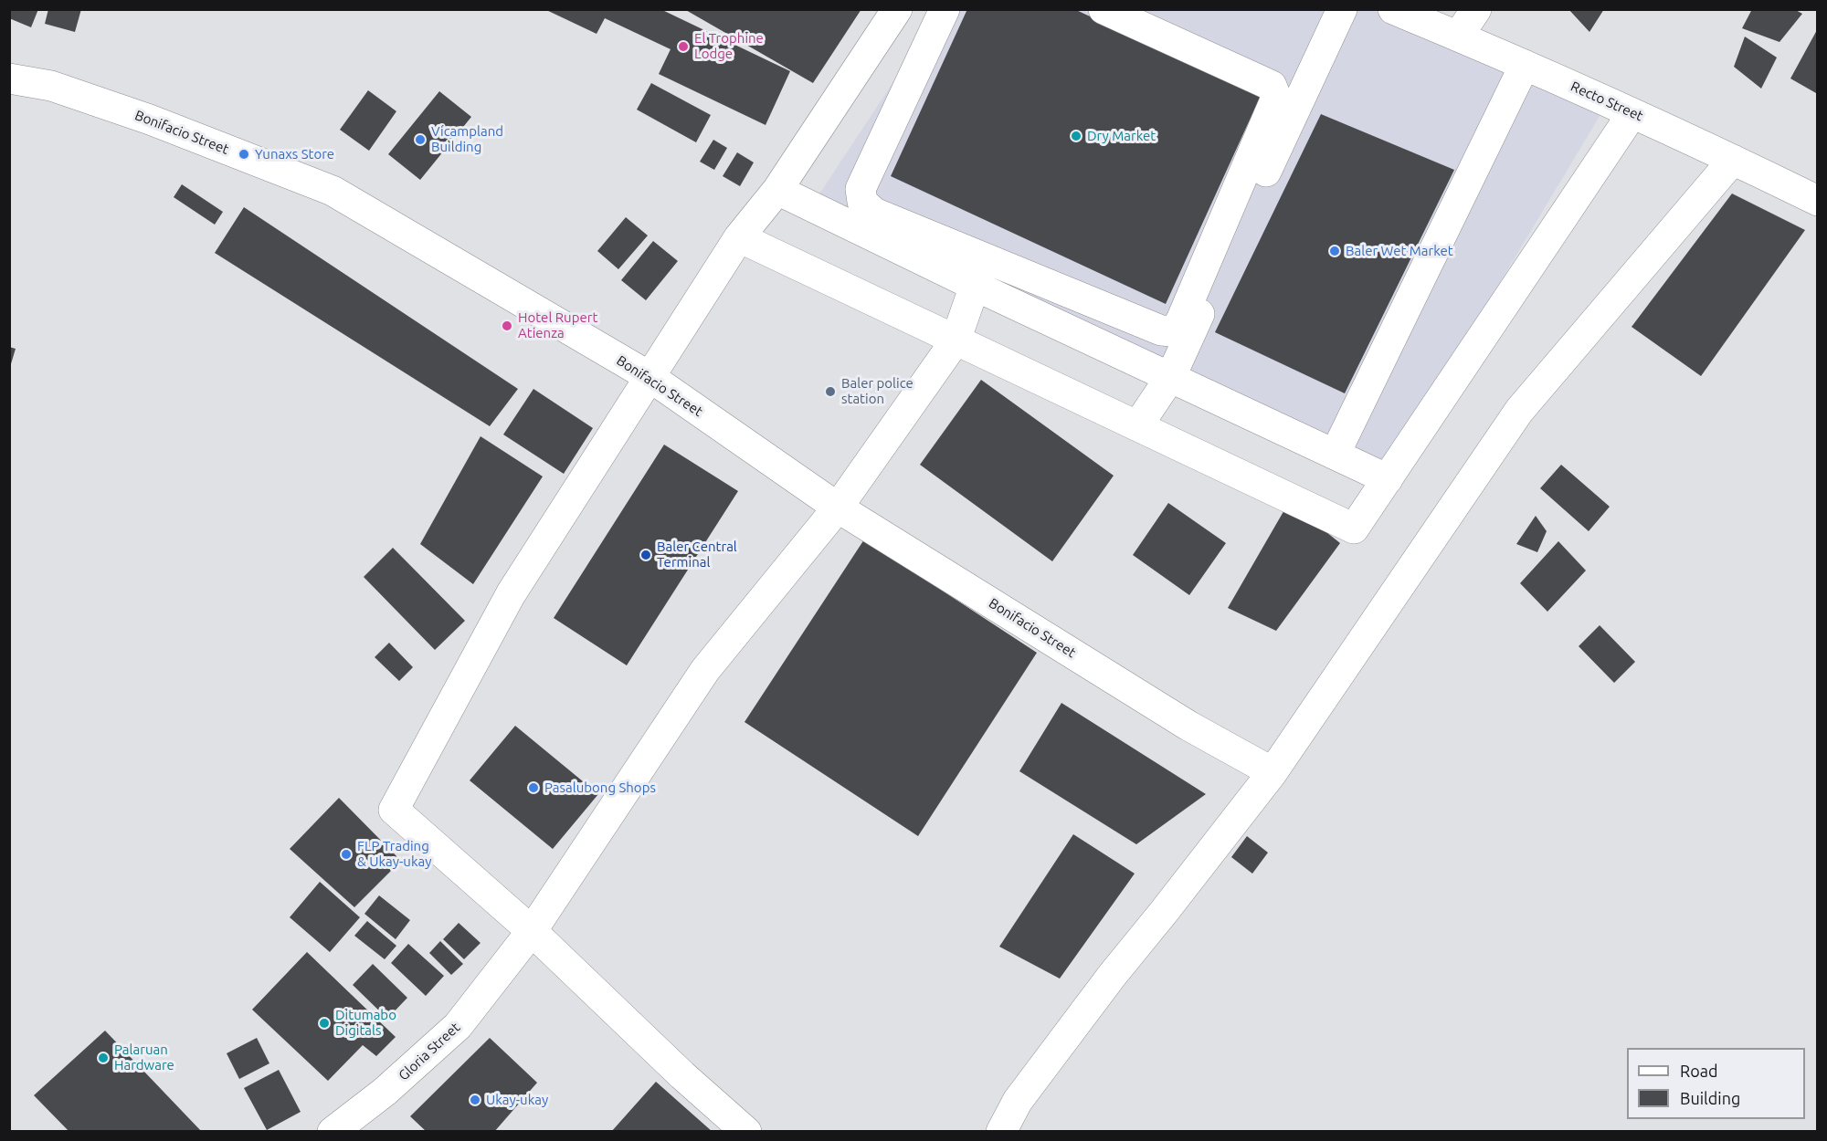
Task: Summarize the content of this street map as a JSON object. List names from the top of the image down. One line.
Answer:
{"streets":{"street":["Recto Street","Bonifacio Street","Gloria Street"]},"crossings":[["Bonifacio Street","Gloria Street"]],"places":["El Trophine Lodge","Dry Market","Vicampland Building","Yunaxs Store","Baler Wet Market","Hotel Rupert Atienza","Baler police station","Baler Central Terminal","Pasalubong Shops","FLP Trading & Ukay-ukay","Ditumabo Digitals","Palaruan Hardware","Ukay-ukay"],"legend":["Road","Building"]}
